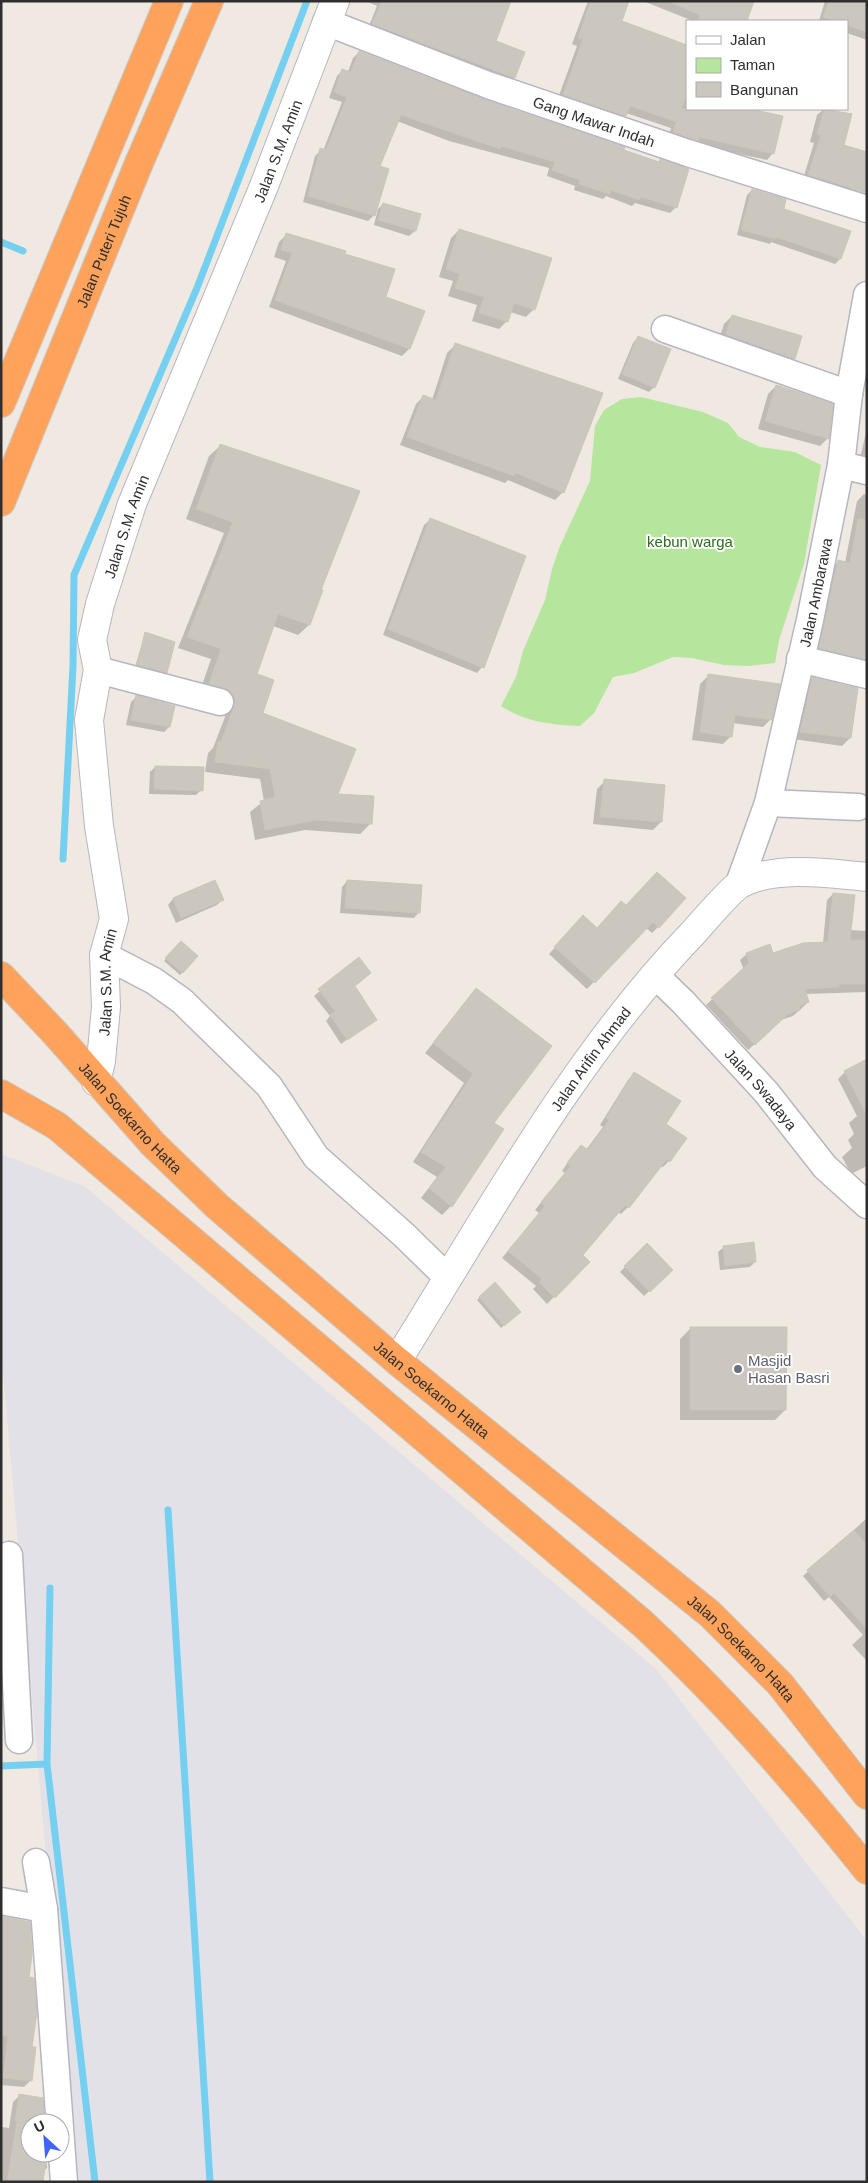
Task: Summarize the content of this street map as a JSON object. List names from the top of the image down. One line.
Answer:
{"streets":{"highway":["Jalan Puteri Tujuh","Jalan Soekarno Hatta"],"street":["Gang Mawar Indah","Jalan S.M. Amin","Jalan Ambarawa","Jalan Arifin Ahmad","Jalan Swadaya"]},"crossings":[["Gang Mawar Indah","Jalan S.M. Amin"],["Jalan S.M. Amin","Jalan Soekarno Hatta"],["Jalan Ambarawa","Jalan Arifin Ahmad"],["Jalan Arifin Ahmad","Jalan Swadaya"],["Jalan Arifin Ahmad","Jalan Soekarno Hatta"]],"parks":["kebun warga"],"places":["Masjid Hasan Basri"],"legend":["Jalan","Taman","Bangunan"],"north":"top left"}
